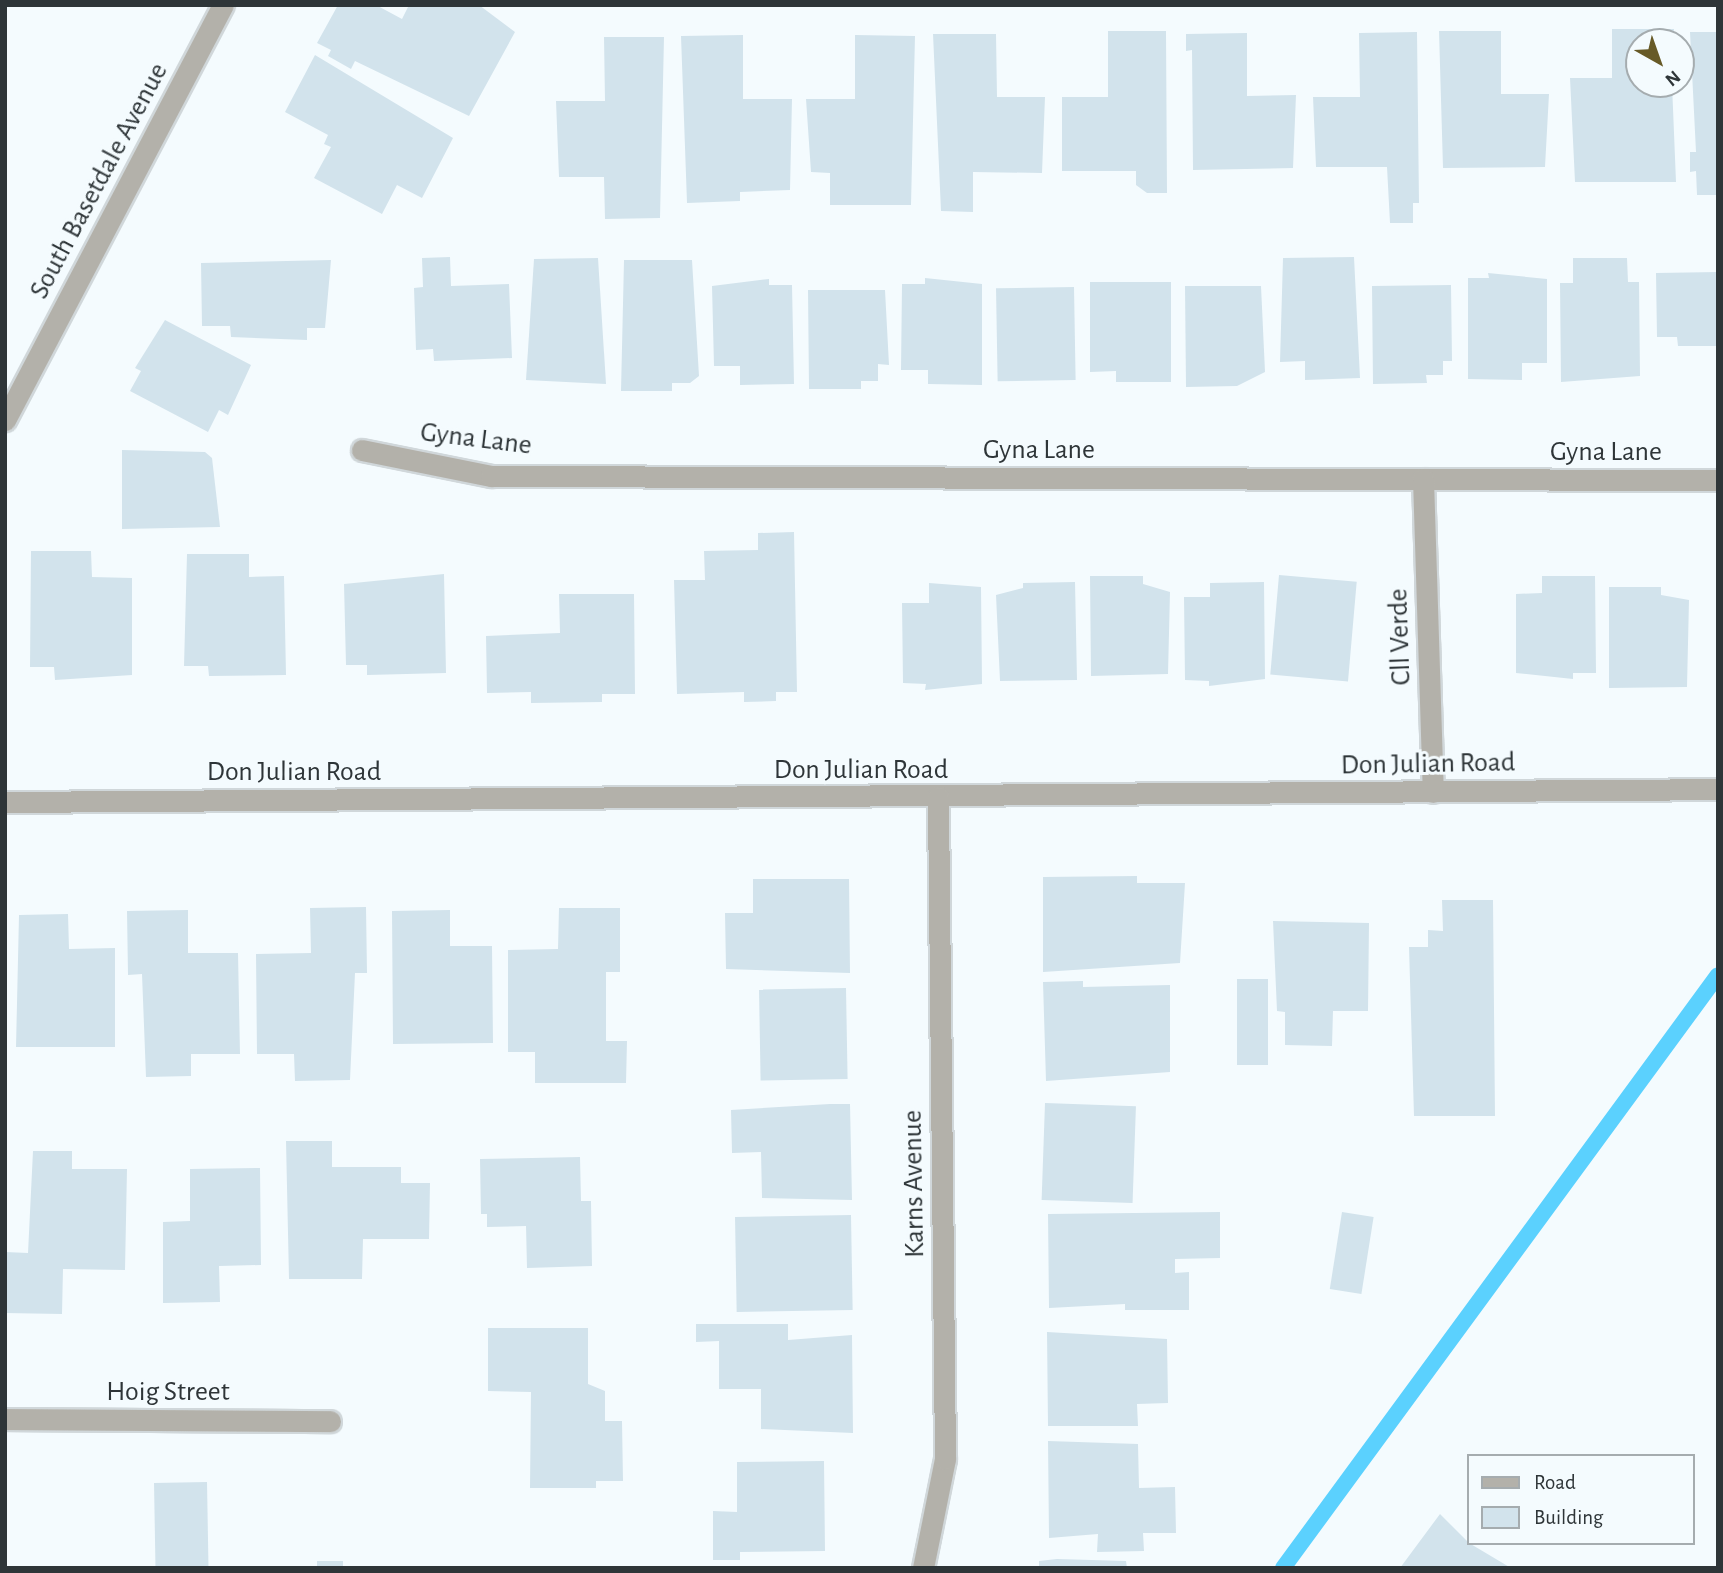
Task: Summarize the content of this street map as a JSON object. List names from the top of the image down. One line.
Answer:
{"streets":{"street":["South Basetdale Avenue","Gyna Lane","Cll Verde","Don Julian Road","Karns Avenue","Hoig Street"]},"crossings":[["Gyna Lane","Cll Verde"],["Cll Verde","Don Julian Road"],["Don Julian Road","Karns Avenue"]],"legend":["Road","Building"],"north":"bottom right"}
